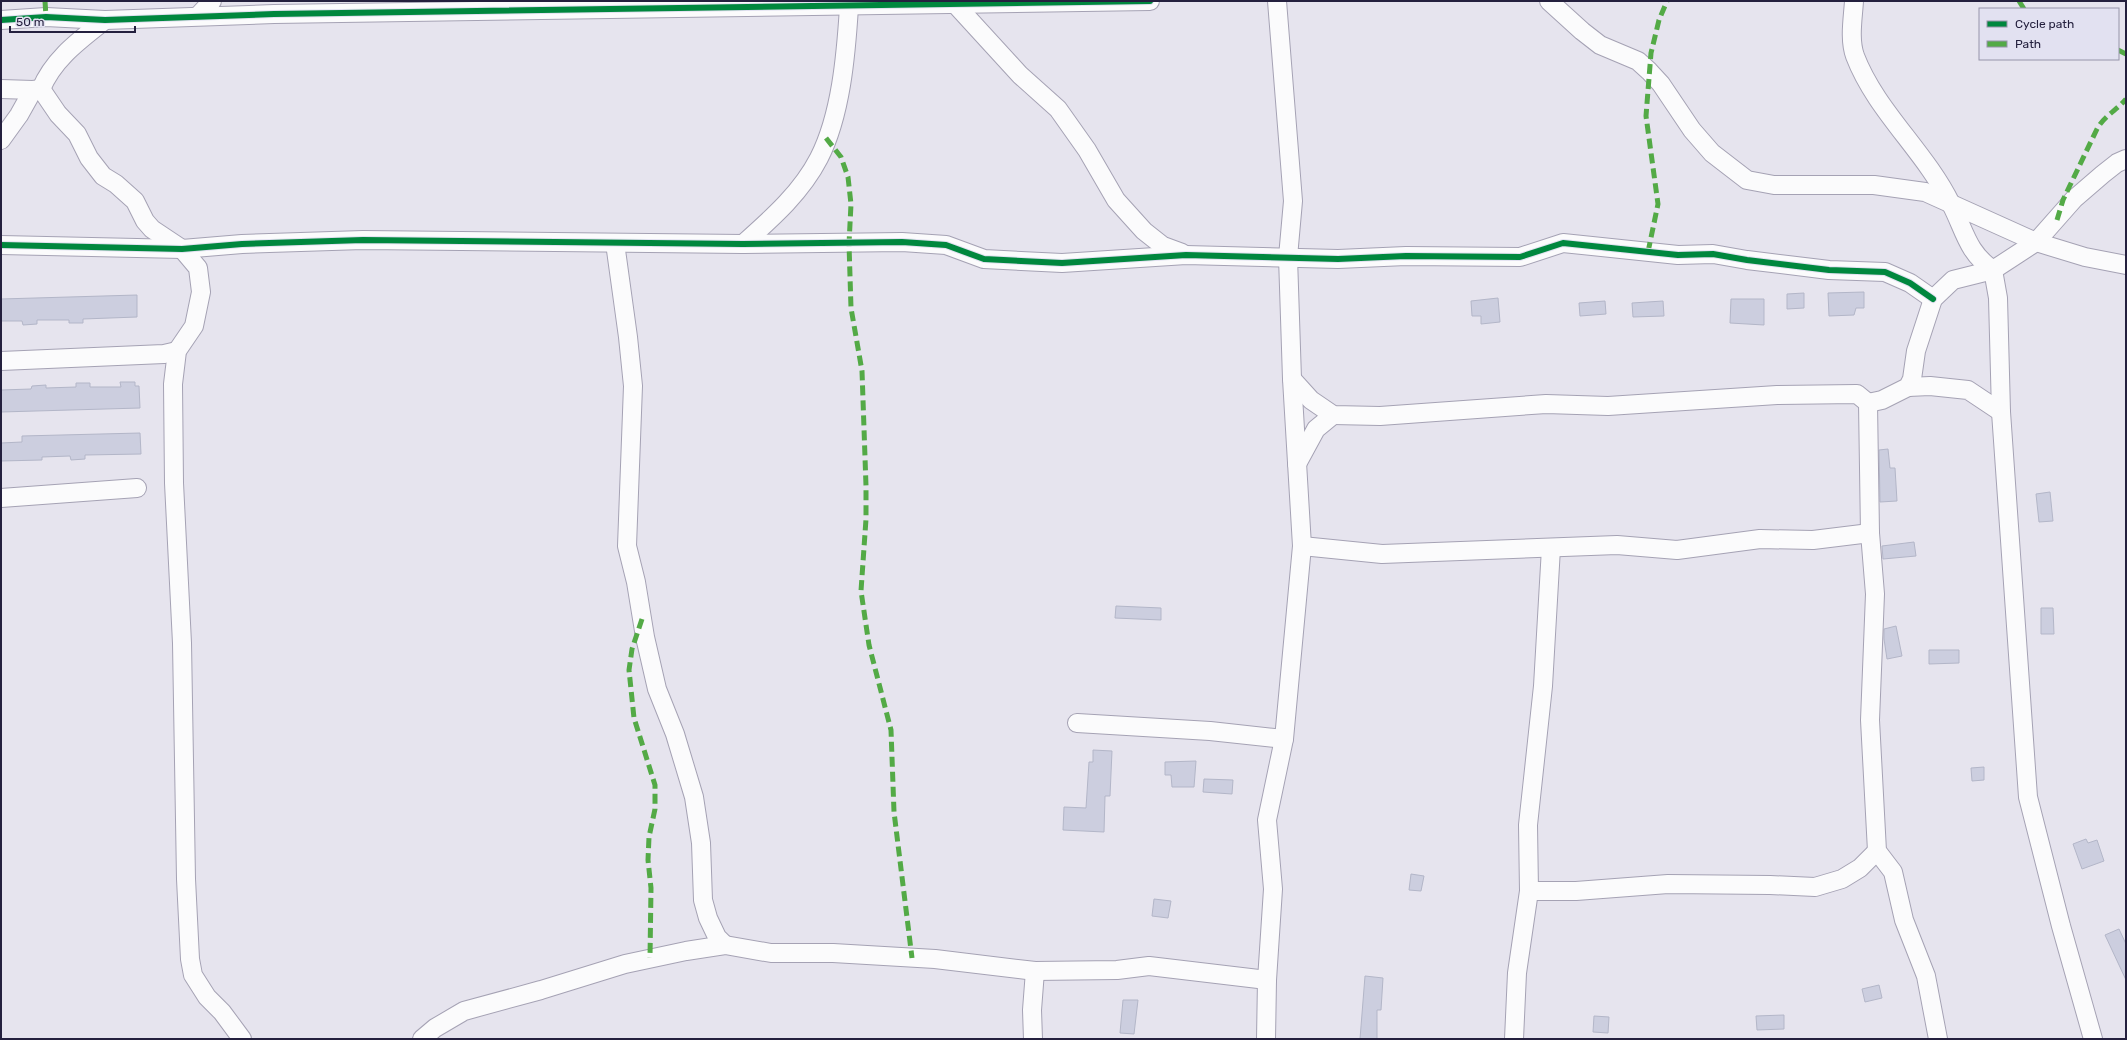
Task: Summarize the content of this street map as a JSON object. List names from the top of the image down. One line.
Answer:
{"legend":["Cycle path","Path"],"scale_bar":"50 m"}
